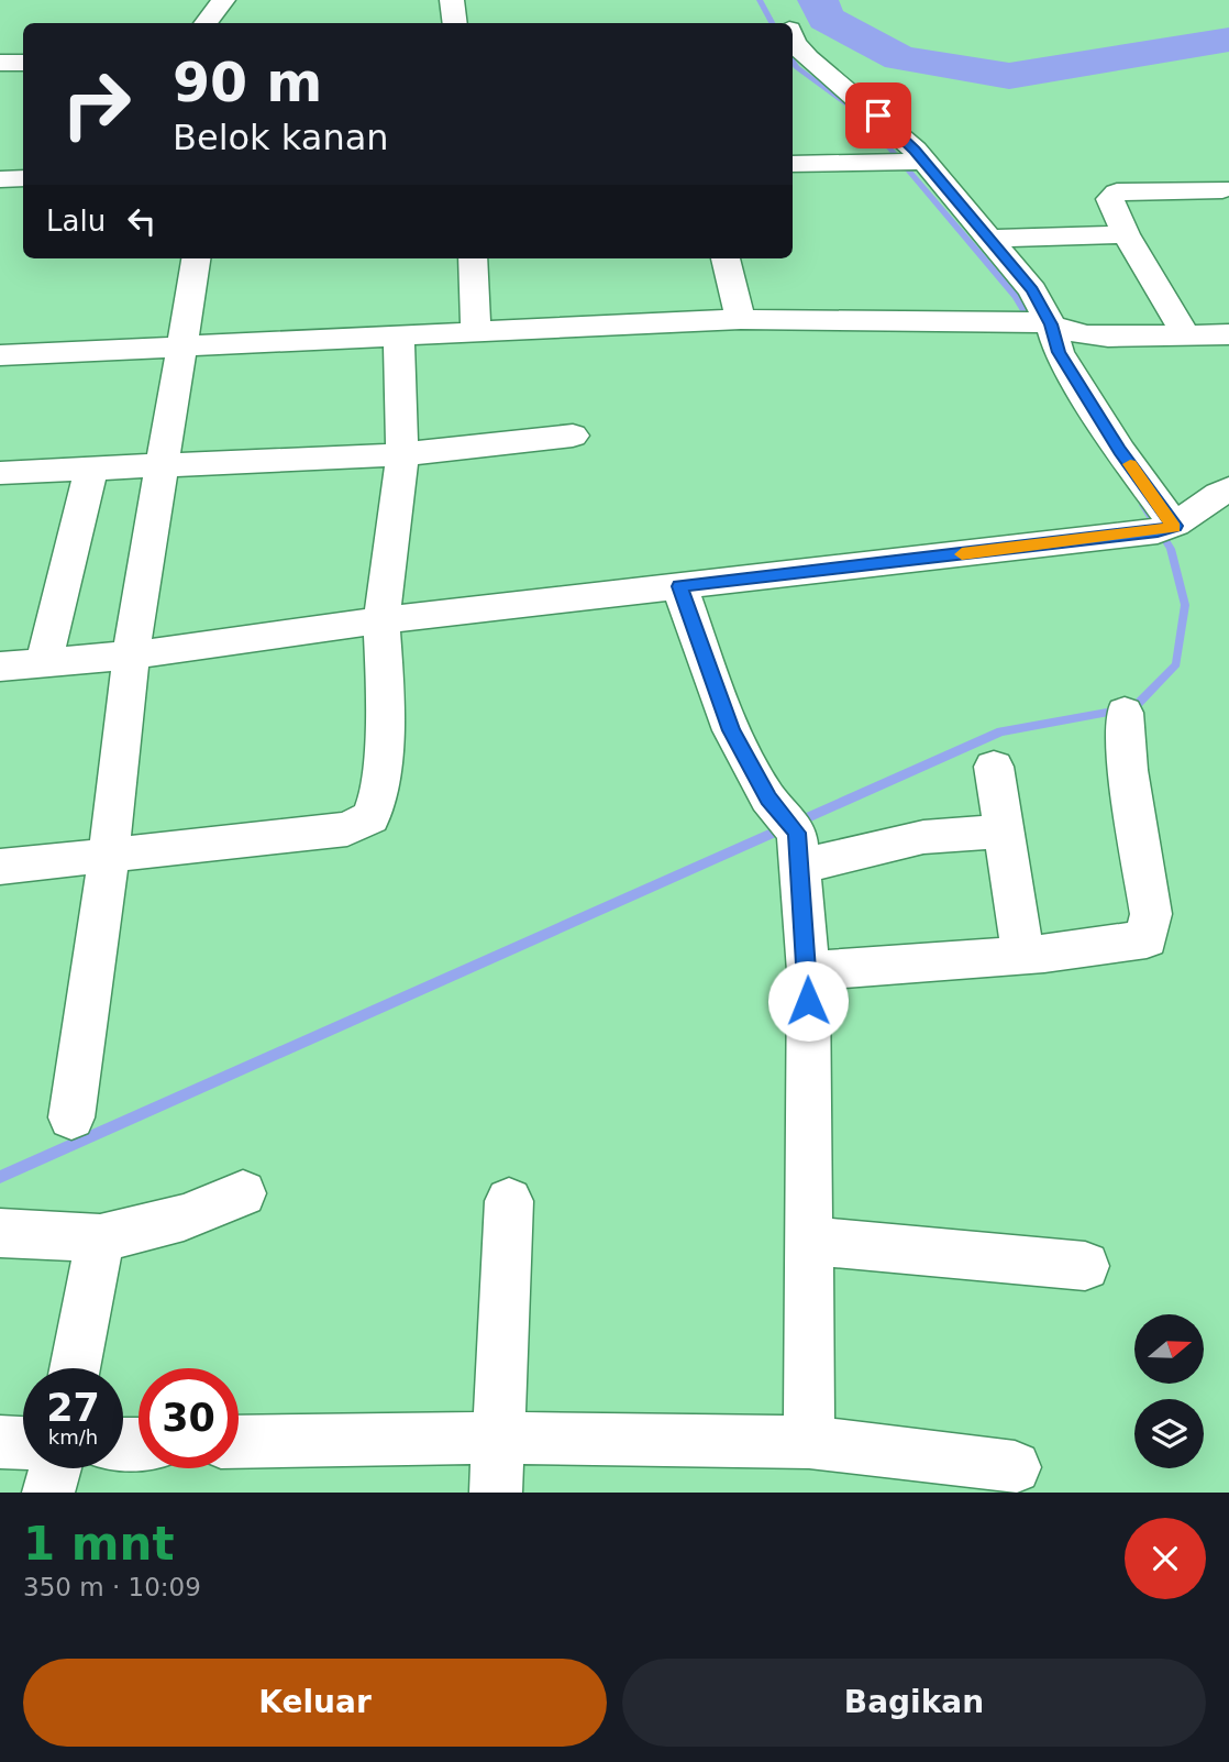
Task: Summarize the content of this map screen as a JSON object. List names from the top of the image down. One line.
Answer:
{"north":"right","page":{"turn":["90 m","Belok kanan"],"then":"Lalu","speed":"27 km/h","limit":"30","heading":["1 mnt","350 m · 10:09"],"buttons":["Keluar","Bagikan"]}}
